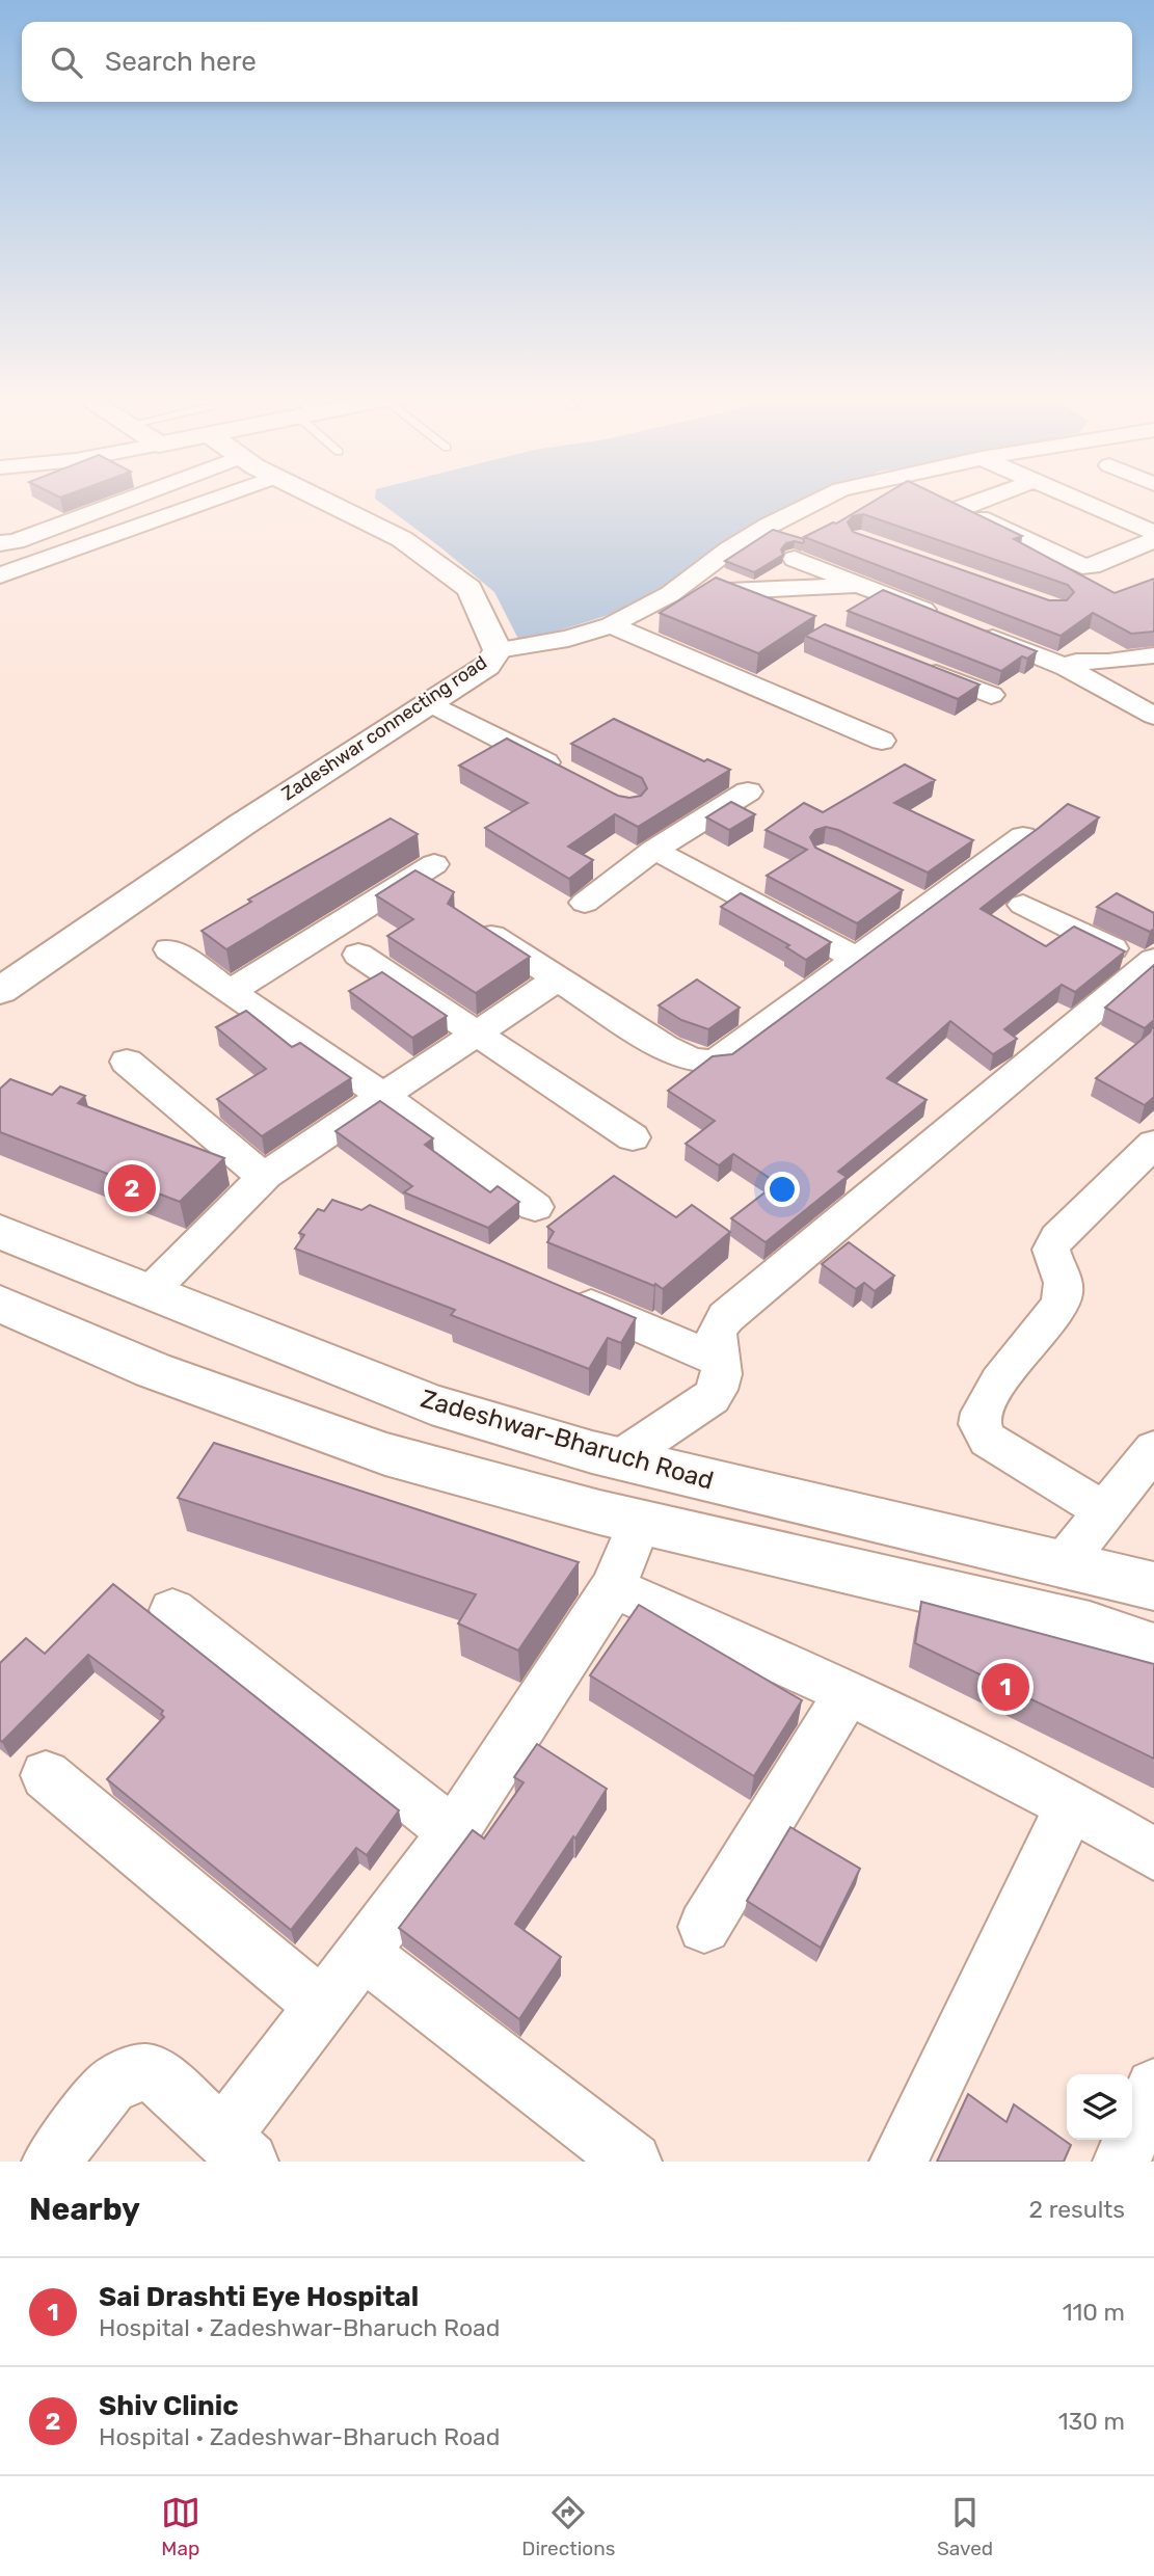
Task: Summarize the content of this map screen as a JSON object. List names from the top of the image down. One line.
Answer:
{"streets":{"street":["Zadeshwar connecting road","Zadeshwar-Bharuch Road"]},"page":{"search":"Search here","pins":["2","1"],"heading":["Nearby","2 results"],"list":[{"mark":"1","name":"Sai Drashti Eye Hospital","note":"Hospital · Zadeshwar-Bharuch Road","value":"110 m"},{"mark":"2","name":"Shiv Clinic","note":"Hospital · Zadeshwar-Bharuch Road","value":"130 m"}],"nav":["Map","Directions","Saved"]}}
